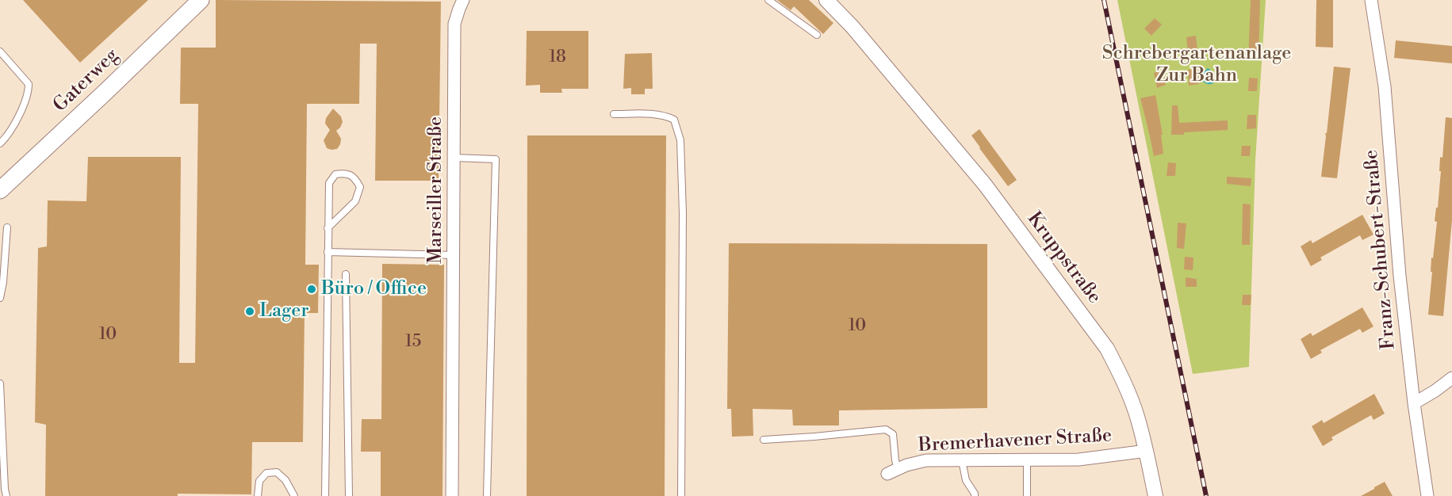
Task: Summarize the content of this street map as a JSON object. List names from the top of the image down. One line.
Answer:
{"streets":{"main road":["Gaterweg"],"street":["Marseiller Straße","Franz-Schubert-Straße","Kruppstraße","Bremerhavener Straße"]},"crossings":[["Kruppstraße","Bremerhavener Straße"]],"parks":["Schrebergartenanlage Zur Bahn"],"places":["Büro / Office","Lager"],"house_numbers":["18","10","10","15"]}
